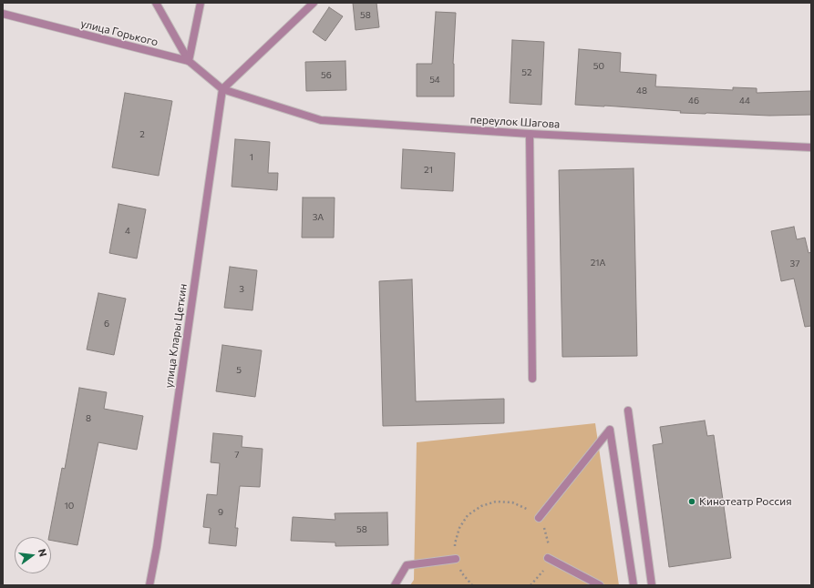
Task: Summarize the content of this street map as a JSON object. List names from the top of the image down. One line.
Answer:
{"streets":{"street":["улица Горького","переулок Шагова","улица Клары Цеткин"]},"crossings":[["улица Горького","переулок Шагова"],["улица Горького","улица Клары Цеткин"],["переулок Шагова","улица Клары Цеткин"]],"places":["Кинотеатр Россия"],"house_numbers":["58","50","52","56","54","48","46","44","2","1","21","3А","4","21А","37","3","6","5","8","7","10","9","58"],"north":"right"}
